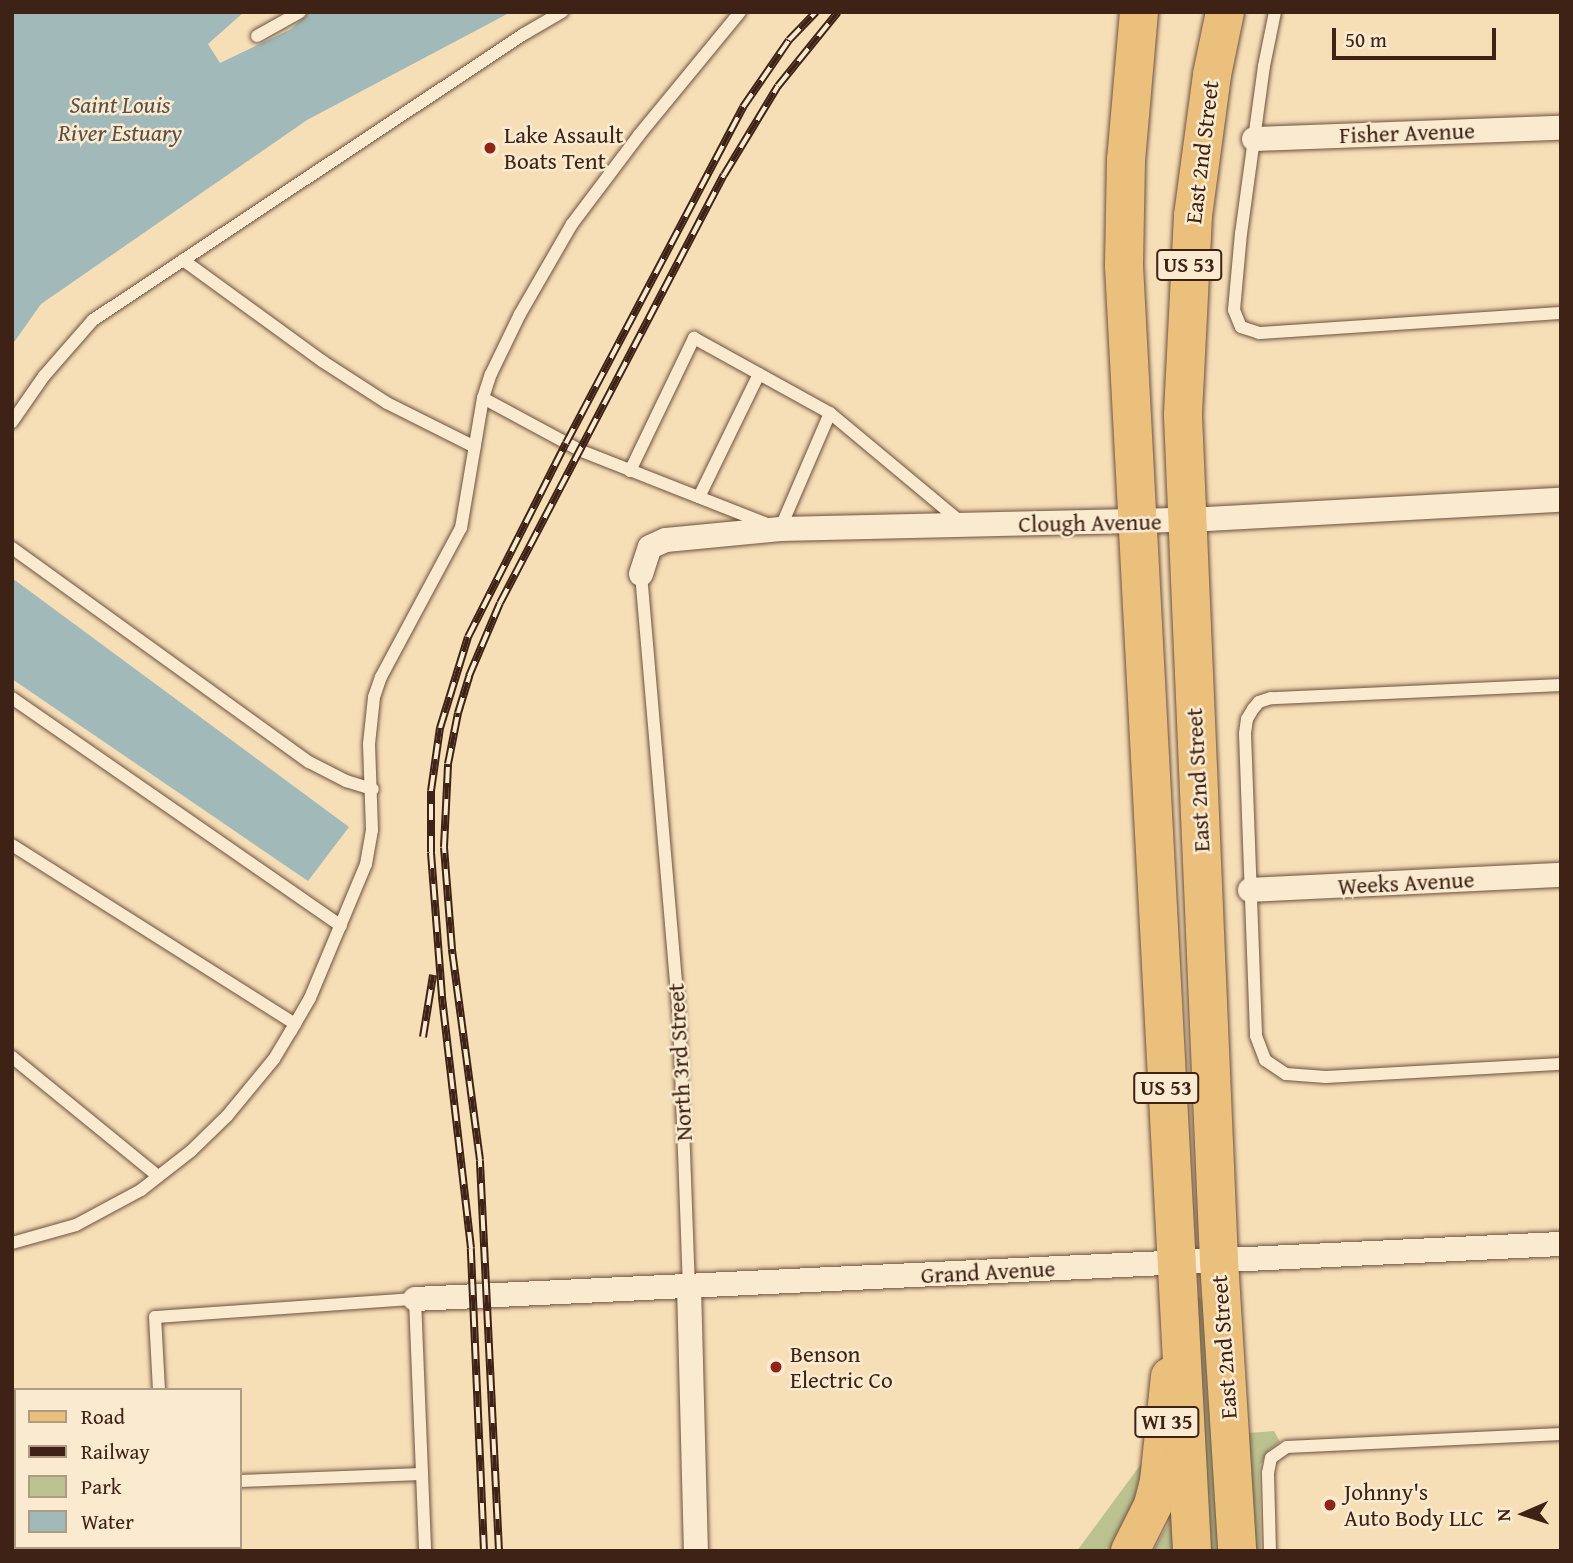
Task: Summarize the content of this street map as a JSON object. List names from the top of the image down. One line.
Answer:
{"streets":{"main road":["East 2nd Street","US 53","WI 35"],"street":["Fisher Avenue","Clough Avenue","Weeks Avenue","North 3rd Street","Grand Avenue"]},"crossings":[["East 2nd Street","Clough Avenue"],["East 2nd Street","Grand Avenue"],["East 2nd Street","WI 35"],["Clough Avenue","North 3rd Street"],["North 3rd Street","Grand Avenue"],["Grand Avenue","WI 35"]],"water":["Saint Louis River Estuary"],"places":["Lake Assault Boats Tent","Benson Electric Co","Johnny's Auto Body LLC"],"legend":["Road","Railway","Park","Water"],"scale_bar":"50 m","north":"left"}
